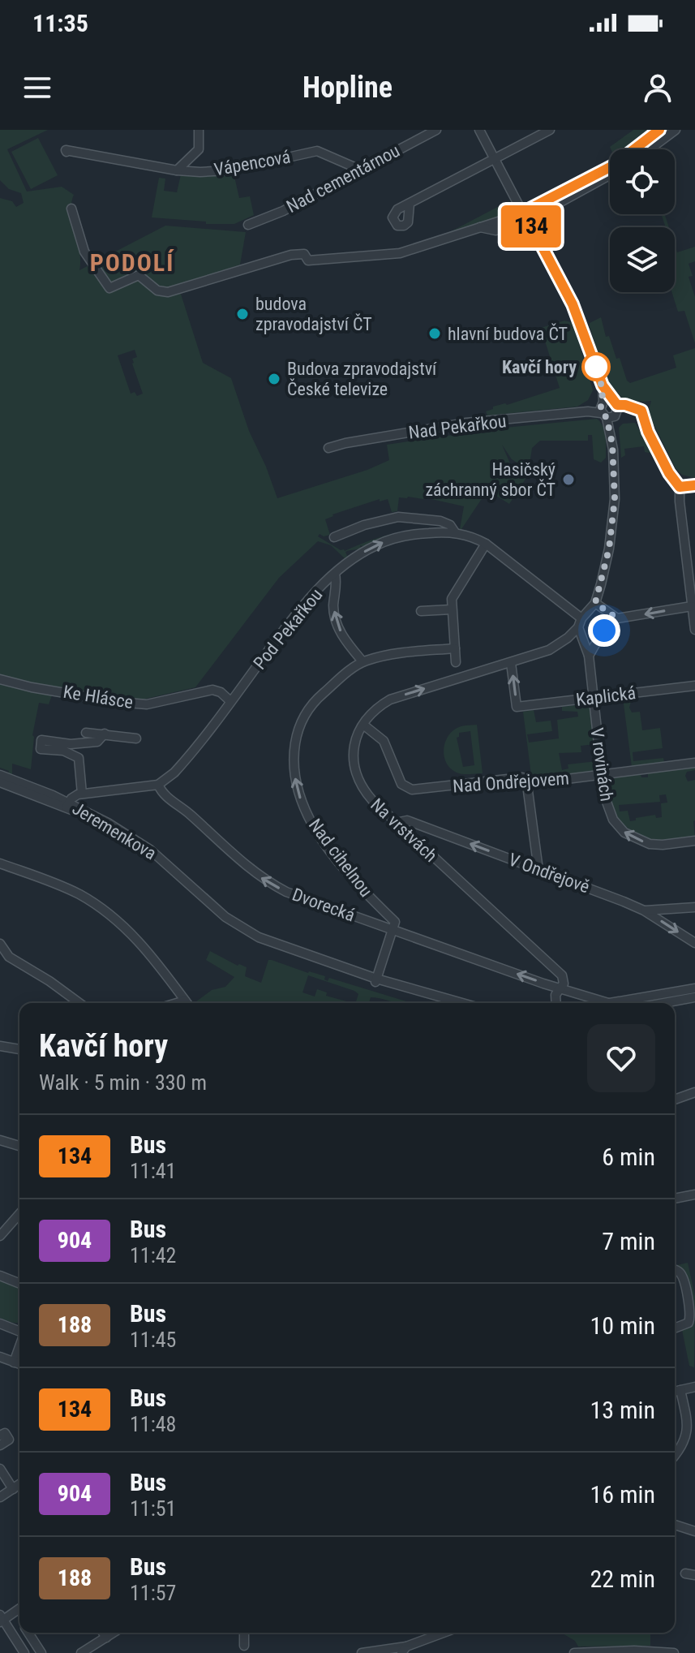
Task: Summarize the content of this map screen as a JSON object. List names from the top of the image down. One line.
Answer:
{"streets":{"street":["Vápencová","Nad cementárnou","Nad Pekařkou","Pod Pekařkou","Kaplická","Ke Hlásce","V rovinách","Nad Ondřejovem","Na vrstvách","Jeremenkova","Nad cihelnou","V Ondřejově","Dvorecká"]},"crossings":[["Vápencová","Nad cementárnou"],["Pod Pekařkou","Ke Hlásce"],["Pod Pekařkou","V rovinách"],["Pod Pekařkou","Na vrstvách"],["Pod Pekařkou","Dvorecká"],["Kaplická","V rovinách"],["Kaplická","Na vrstvách"],["V rovinách","Nad Ondřejovem"],["V rovinách","Na vrstvách"],["Nad Ondřejovem","Na vrstvách"],["Na vrstvách","V Ondřejově"],["Na vrstvách","Dvorecká"],["Nad cihelnou","Dvorecká"]],"one_way":["V rovinách","Nad cihelnou","Dvorecká"],"districts":["PODOLÍ"],"places":["budova zpravodajství ČT","hlavní budova ČT","Kavčí hory","Budova zpravodajství České televize","Hasičský záchranný sbor ČT"],"lines":["bus line 134"],"page":{"status":"11:35","header":"Hopline","on_map":"134","heading":["Kavčí hory","Walk · 5 min · 330 m"],"list":[{"mark":"134","name":"Bus","note":"11:41","value":"6 min"},{"mark":"904","name":"Bus","note":"11:42","value":"7 min"},{"mark":"188","name":"Bus","note":"11:45","value":"10 min"},{"mark":"134","name":"Bus","note":"11:48","value":"13 min"},{"mark":"904","name":"Bus","note":"11:51","value":"16 min"},{"mark":"188","name":"Bus","note":"11:57","value":"22 min"}]}}
